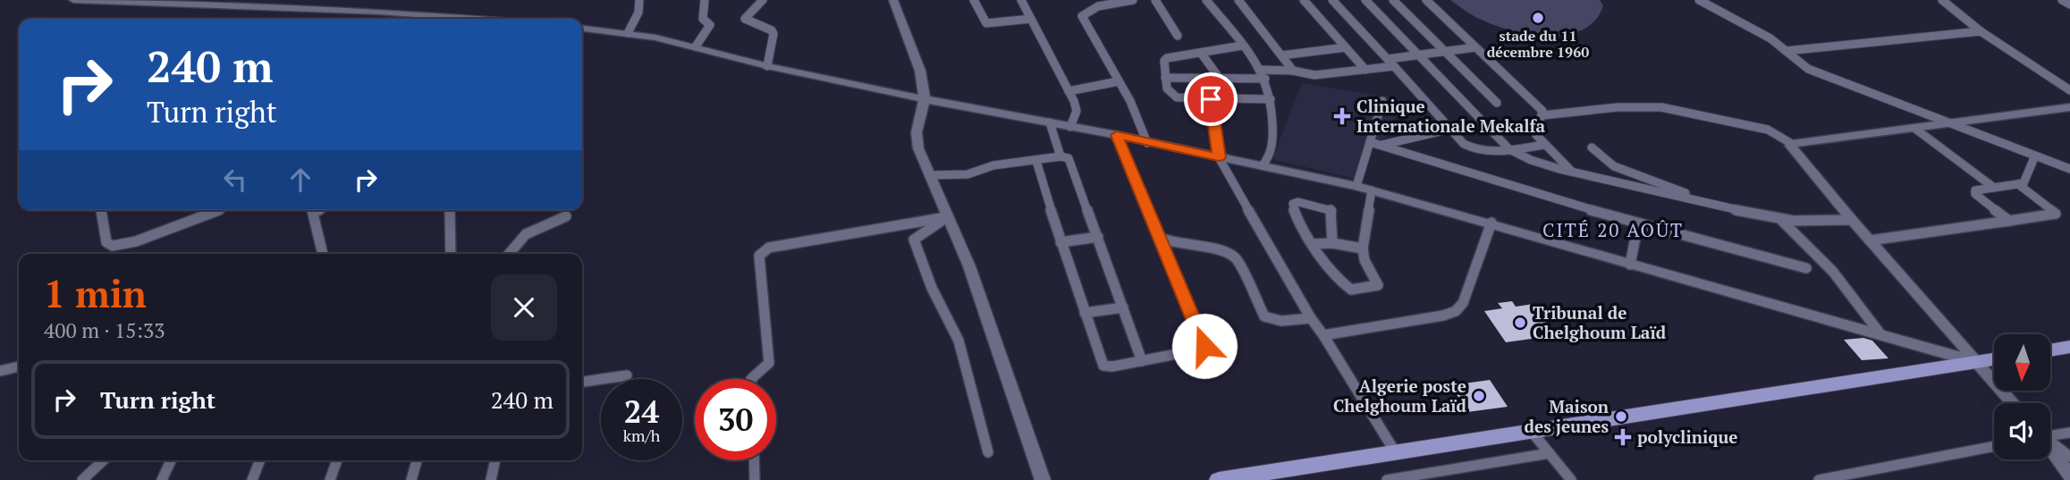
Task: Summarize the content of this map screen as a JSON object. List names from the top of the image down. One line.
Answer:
{"districts":["CITÉ 20 AOÛT"],"places":{"other":["stade du 11 décembre 1960","Tribunal de Chelghoum Laïd","Algerie poste Chelghoum Laïd","Maison des jeunes"],"health":["Clinique Internationale Mekalfa","polyclinique"]},"north":"bottom","page":{"turn":["240 m","Turn right"],"heading":["1 min","400 m · 15:33"],"list":[{"name":"Turn right","value":"240 m"}],"speed":"24 km/h","limit":"30"}}
